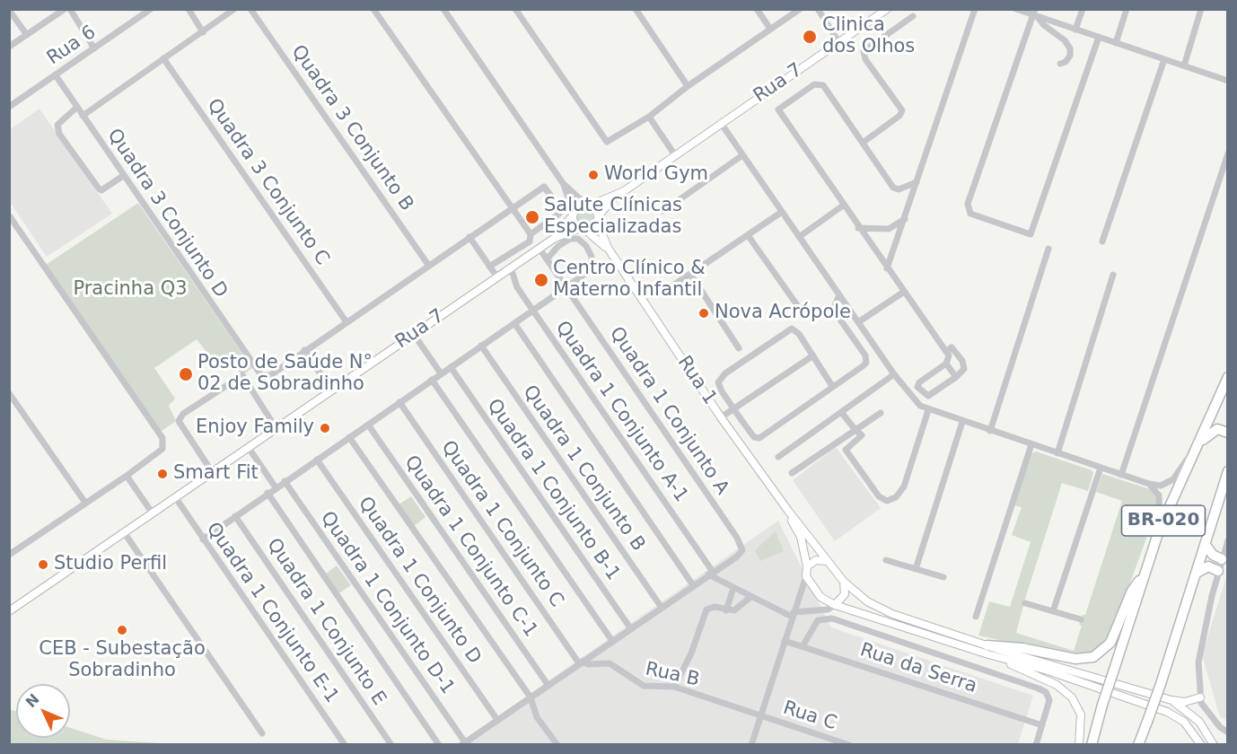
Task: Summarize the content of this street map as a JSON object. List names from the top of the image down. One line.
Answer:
{"streets":{"highway":["BR-020"],"main road":["Rua 7","Rua 1"],"street":["Rua 6","Quadra 3 Conjunto B","Quadra 3 Conjunto C","Quadra 3 Conjunto D","Quadra 1 Conjunto A","Quadra 1 Conjunto A-1","Quadra 1 Conjunto B","Quadra 1 Conjunto B-1","Quadra 1 Conjunto C","Quadra 1 Conjunto C-1","Quadra 1 Conjunto D","Quadra 1 Conjunto D-1","Quadra 1 Conjunto E-1","Quadra 1 Conjunto E","Rua da Serra","Rua B","Rua C"]},"crossings":[["Rua 6","Quadra 3 Conjunto D"],["Rua 7","Rua 1"],["Rua 7","Quadra 1 Conjunto A"],["Rua 7","Quadra 1 Conjunto A-1"],["Rua 7","Quadra 1 Conjunto E-1"],["Quadra 1 Conjunto A","Quadra 1 Conjunto A-1"],["Quadra 1 Conjunto C","Rua B"],["Rua B","Rua C"]],"parks":["Pracinha Q3"],"places":["Clinica dos Olhos","World Gym","Salute Clínicas Especializadas","Centro Clínico & Materno Infantil","Nova Acrópole","Posto de Saúde N° 02 de Sobradinho","Enjoy Family","Smart Fit","Studio Perfil","CEB - Subestação Sobradinho"],"north":"top left"}
